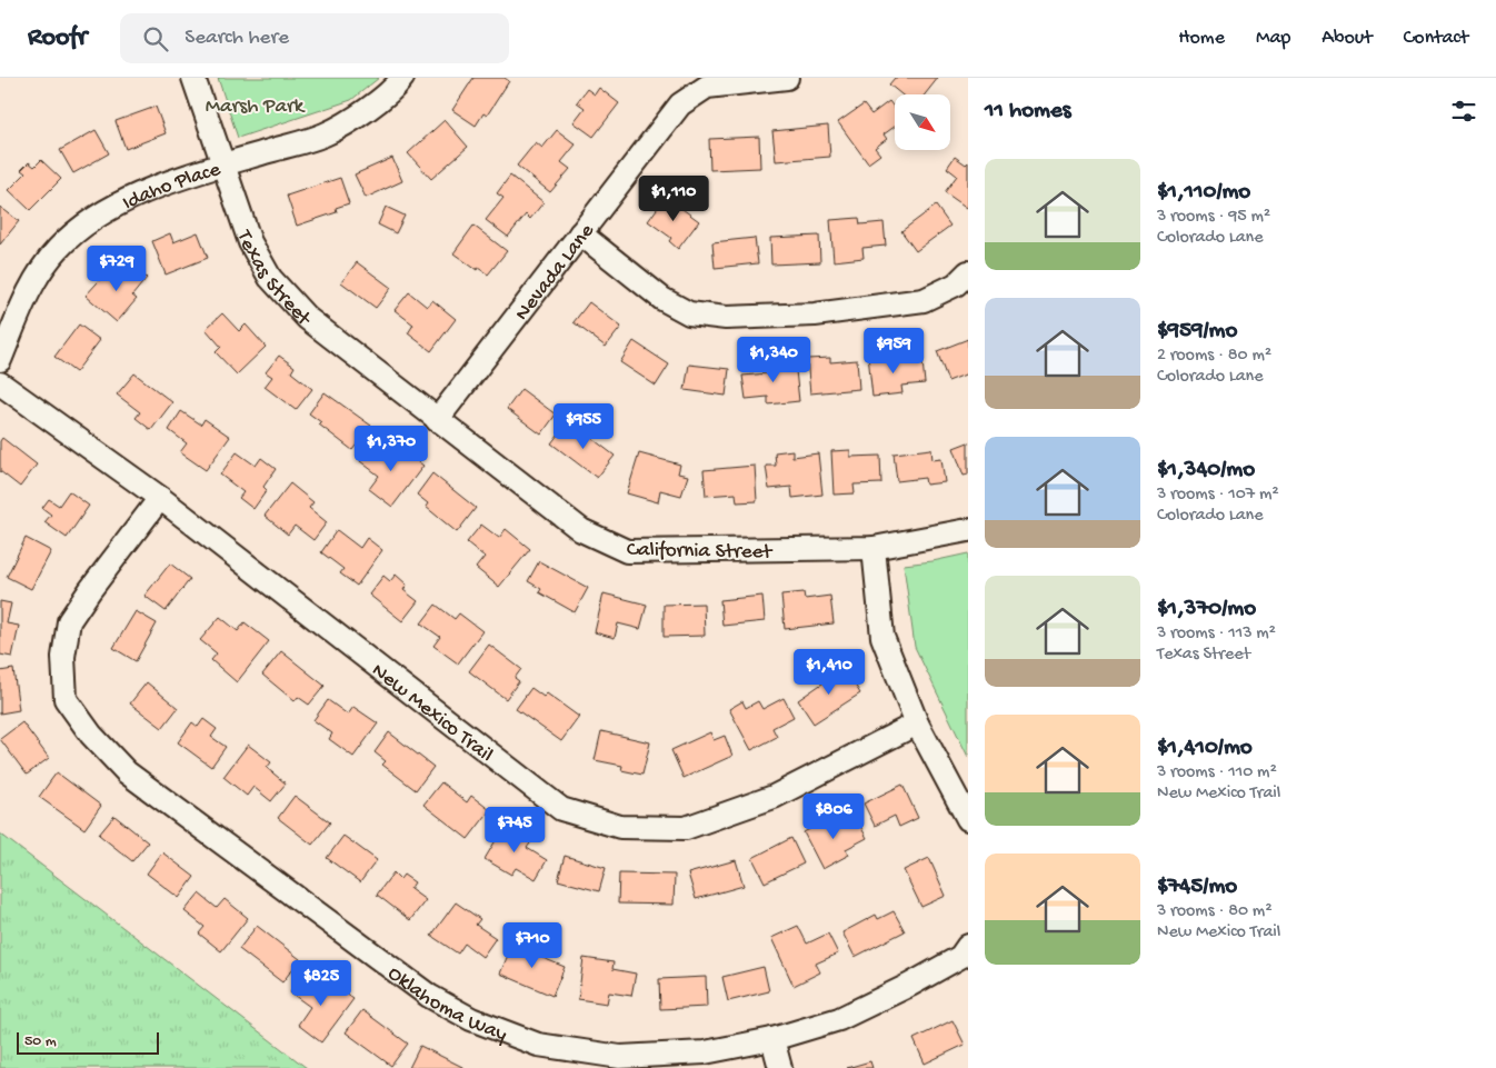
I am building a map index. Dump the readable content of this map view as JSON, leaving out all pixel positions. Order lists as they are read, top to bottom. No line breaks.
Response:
{"streets":{"street":["Idaho Place","Nevada Lane","Texas Street","California Street","New Mexico Trail","Oklahoma Way"]},"crossings":[["Idaho Place","Texas Street"],["Nevada Lane","Texas Street"],["Nevada Lane","California Street"],["Texas Street","California Street"],["New Mexico Trail","Oklahoma Way"]],"parks":["Marsh Park"],"scale_bar":"50 m","north":"bottom right","page":{"header":"Roofr","search":"Search here","nav":["Home","Map","About","Contact"],"heading":"11 homes","list":[{"name":"$1,110/mo","note":"3 rooms · 95 m² · Colorado Lane"},{"name":"$959/mo","note":"2 rooms · 80 m² · Colorado Lane"},{"name":"$1,340/mo","note":"3 rooms · 107 m² · Colorado Lane"},{"name":"$1,370/mo","note":"3 rooms · 113 m² · Texas Street"},{"name":"$1,410/mo","note":"3 rooms · 110 m² · New Mexico Trail"},{"name":"$745/mo","note":"3 rooms · 80 m² · New Mexico Trail"}],"price":["$1,110","$729","$959","$1,340","$955","$1,370","$1,410","$806","$745","$710","$825"],"scale":"50 m"}}
